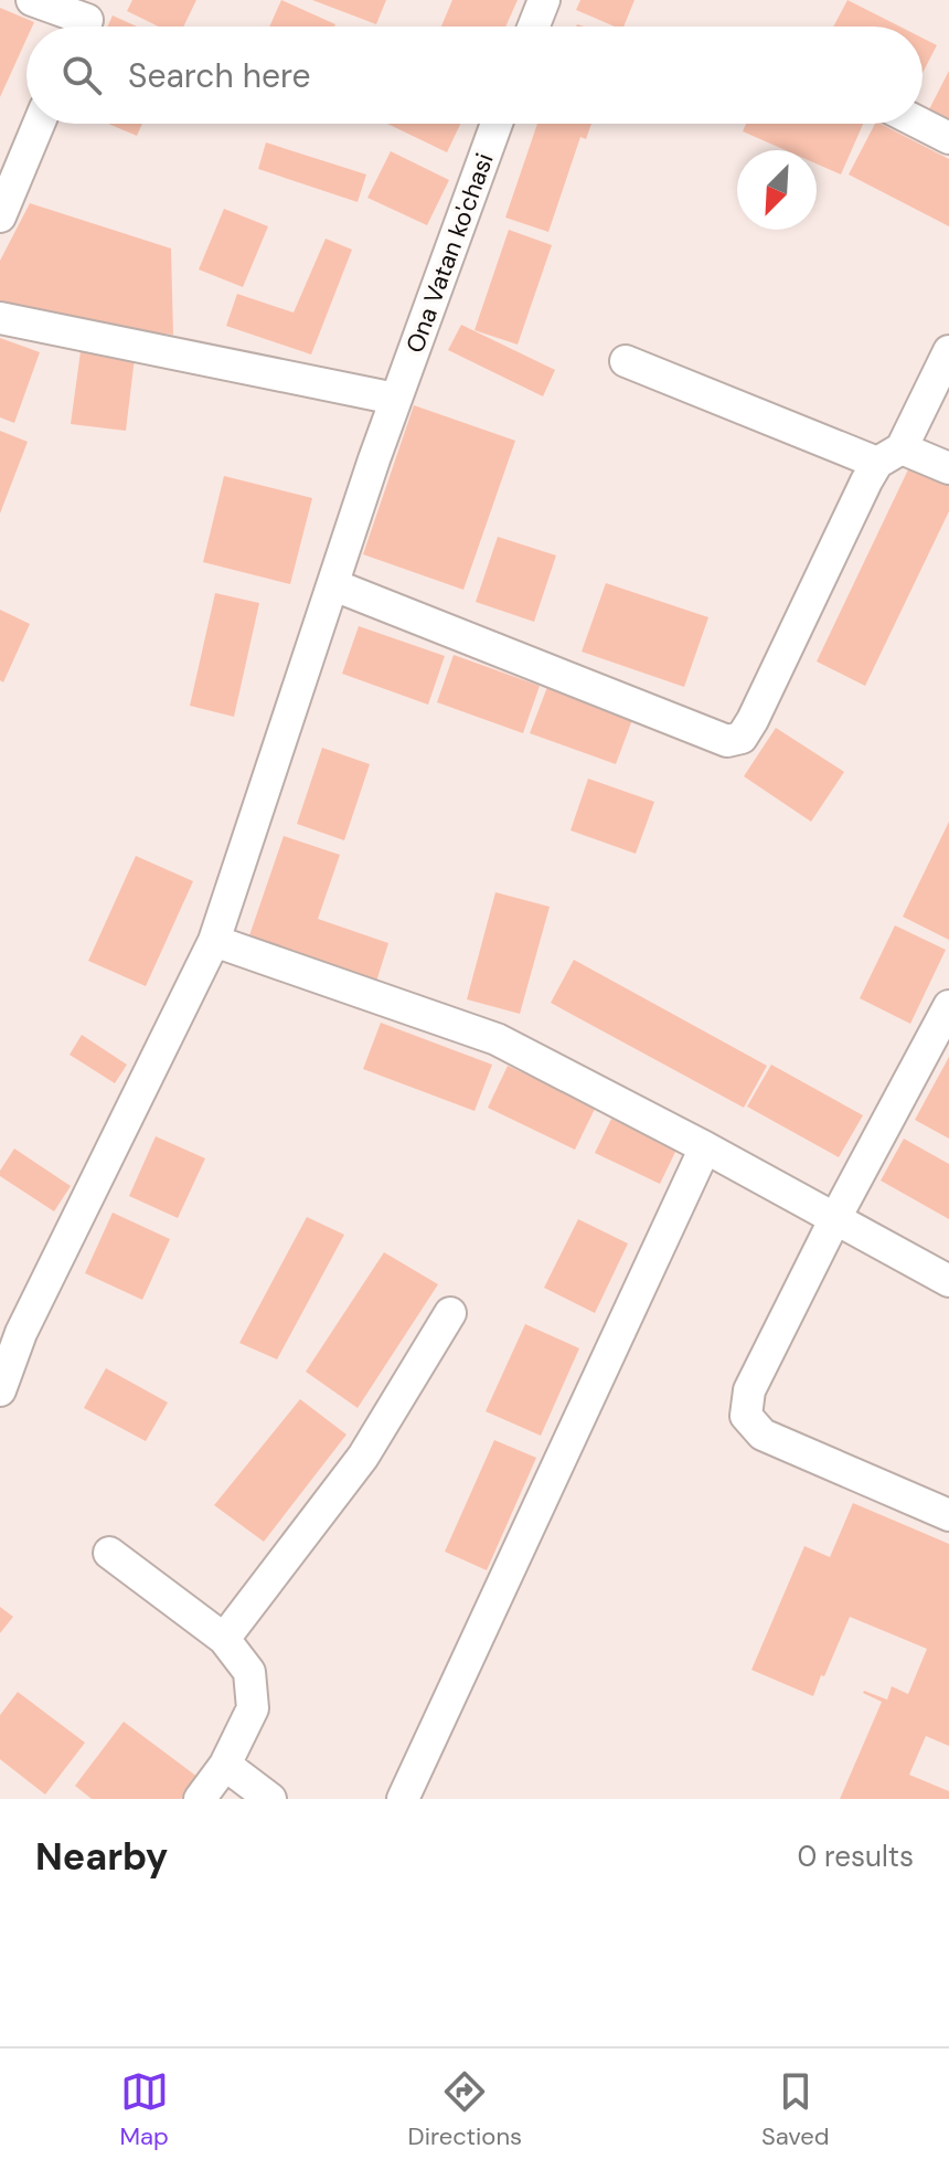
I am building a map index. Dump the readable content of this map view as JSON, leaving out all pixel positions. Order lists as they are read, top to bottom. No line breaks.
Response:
{"streets":{"street":["Ona Vatan ko'chasi"]},"north":"bottom left","page":{"search":"Search here","heading":["Nearby","0 results"],"nav":["Map","Directions","Saved"]}}
